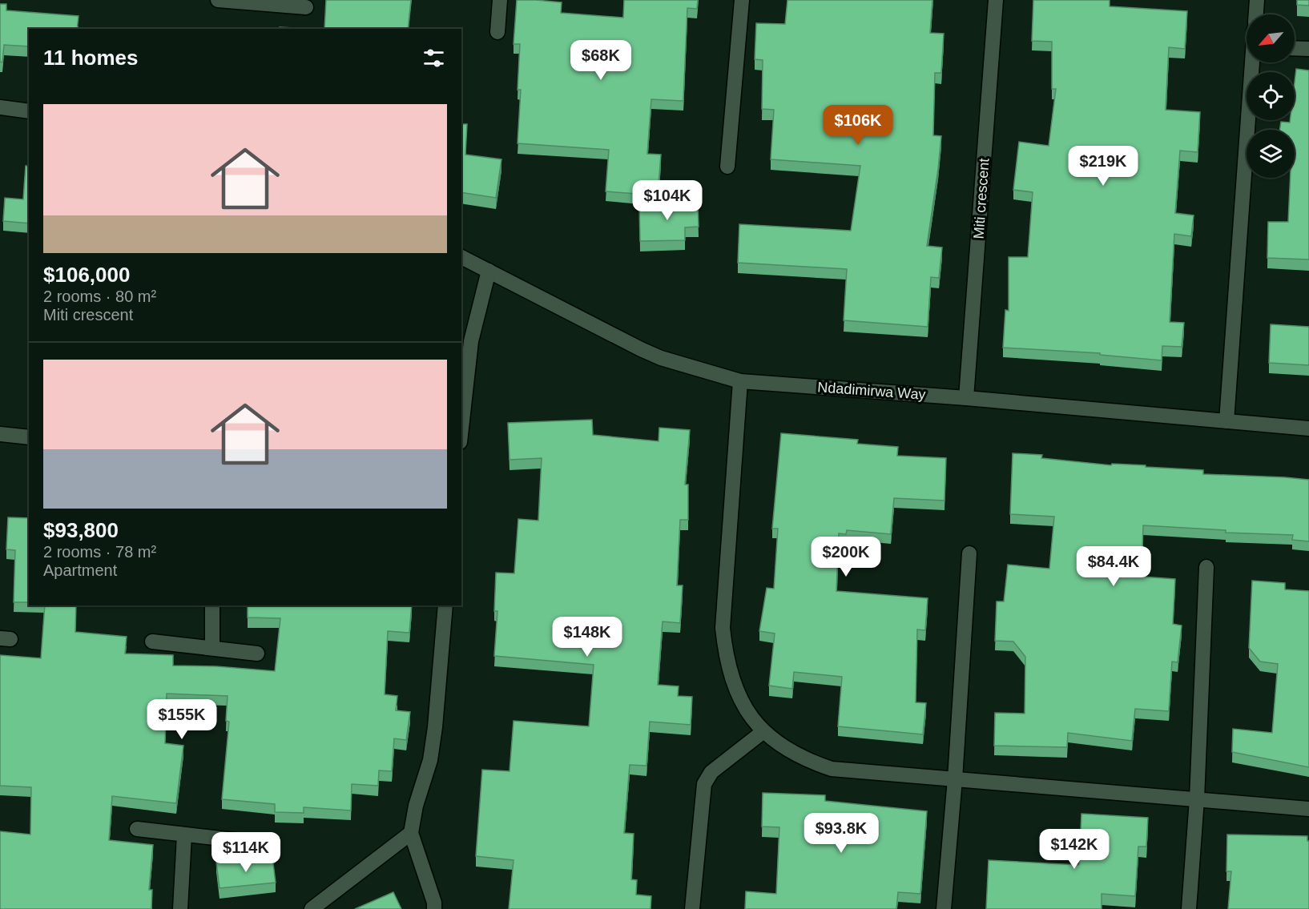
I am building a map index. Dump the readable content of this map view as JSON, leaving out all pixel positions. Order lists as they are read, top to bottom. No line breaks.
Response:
{"streets":{"street":["Miti crescent","Ndadimirwa Way"]},"crossings":[["Miti crescent","Ndadimirwa Way"]],"north":"bottom left","page":{"heading":"11 homes","price":["$68K","$106K","$219K","$104K","$200K","$84.4K","$148K","$155K","$93.8K","$142K","$114K"],"list":[{"name":"$106,000","note":"2 rooms · 80 m² · Miti crescent"},{"name":"$93,800","note":"2 rooms · 78 m² · Apartment"}]}}
